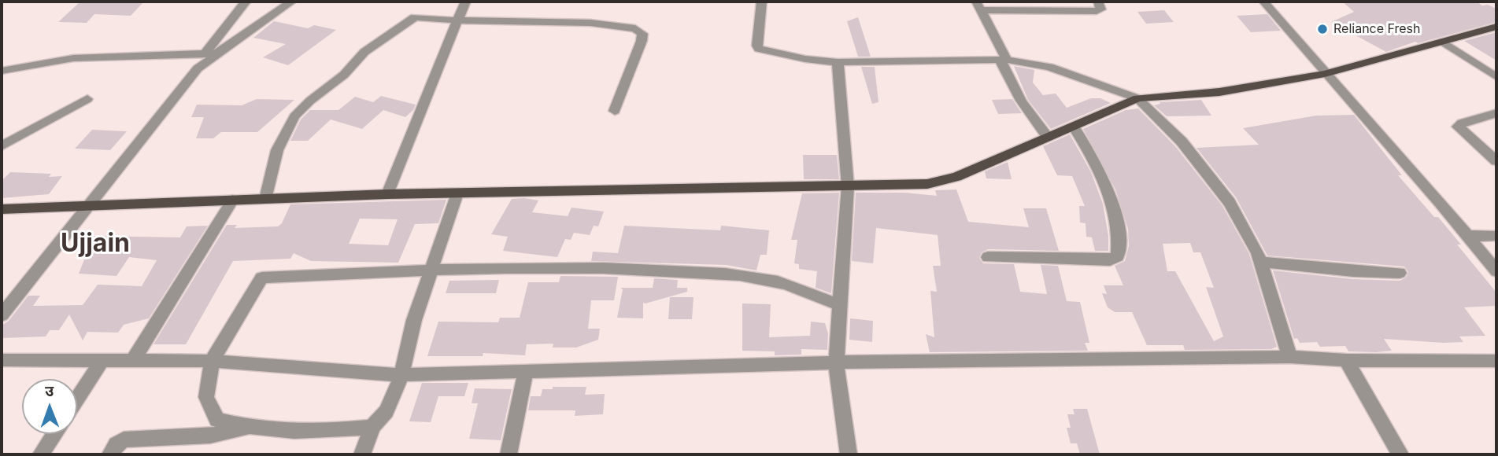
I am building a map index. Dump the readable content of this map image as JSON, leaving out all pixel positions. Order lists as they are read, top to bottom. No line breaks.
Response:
{"districts":["Ujjain"],"places":["Reliance Fresh"],"north":"top"}
